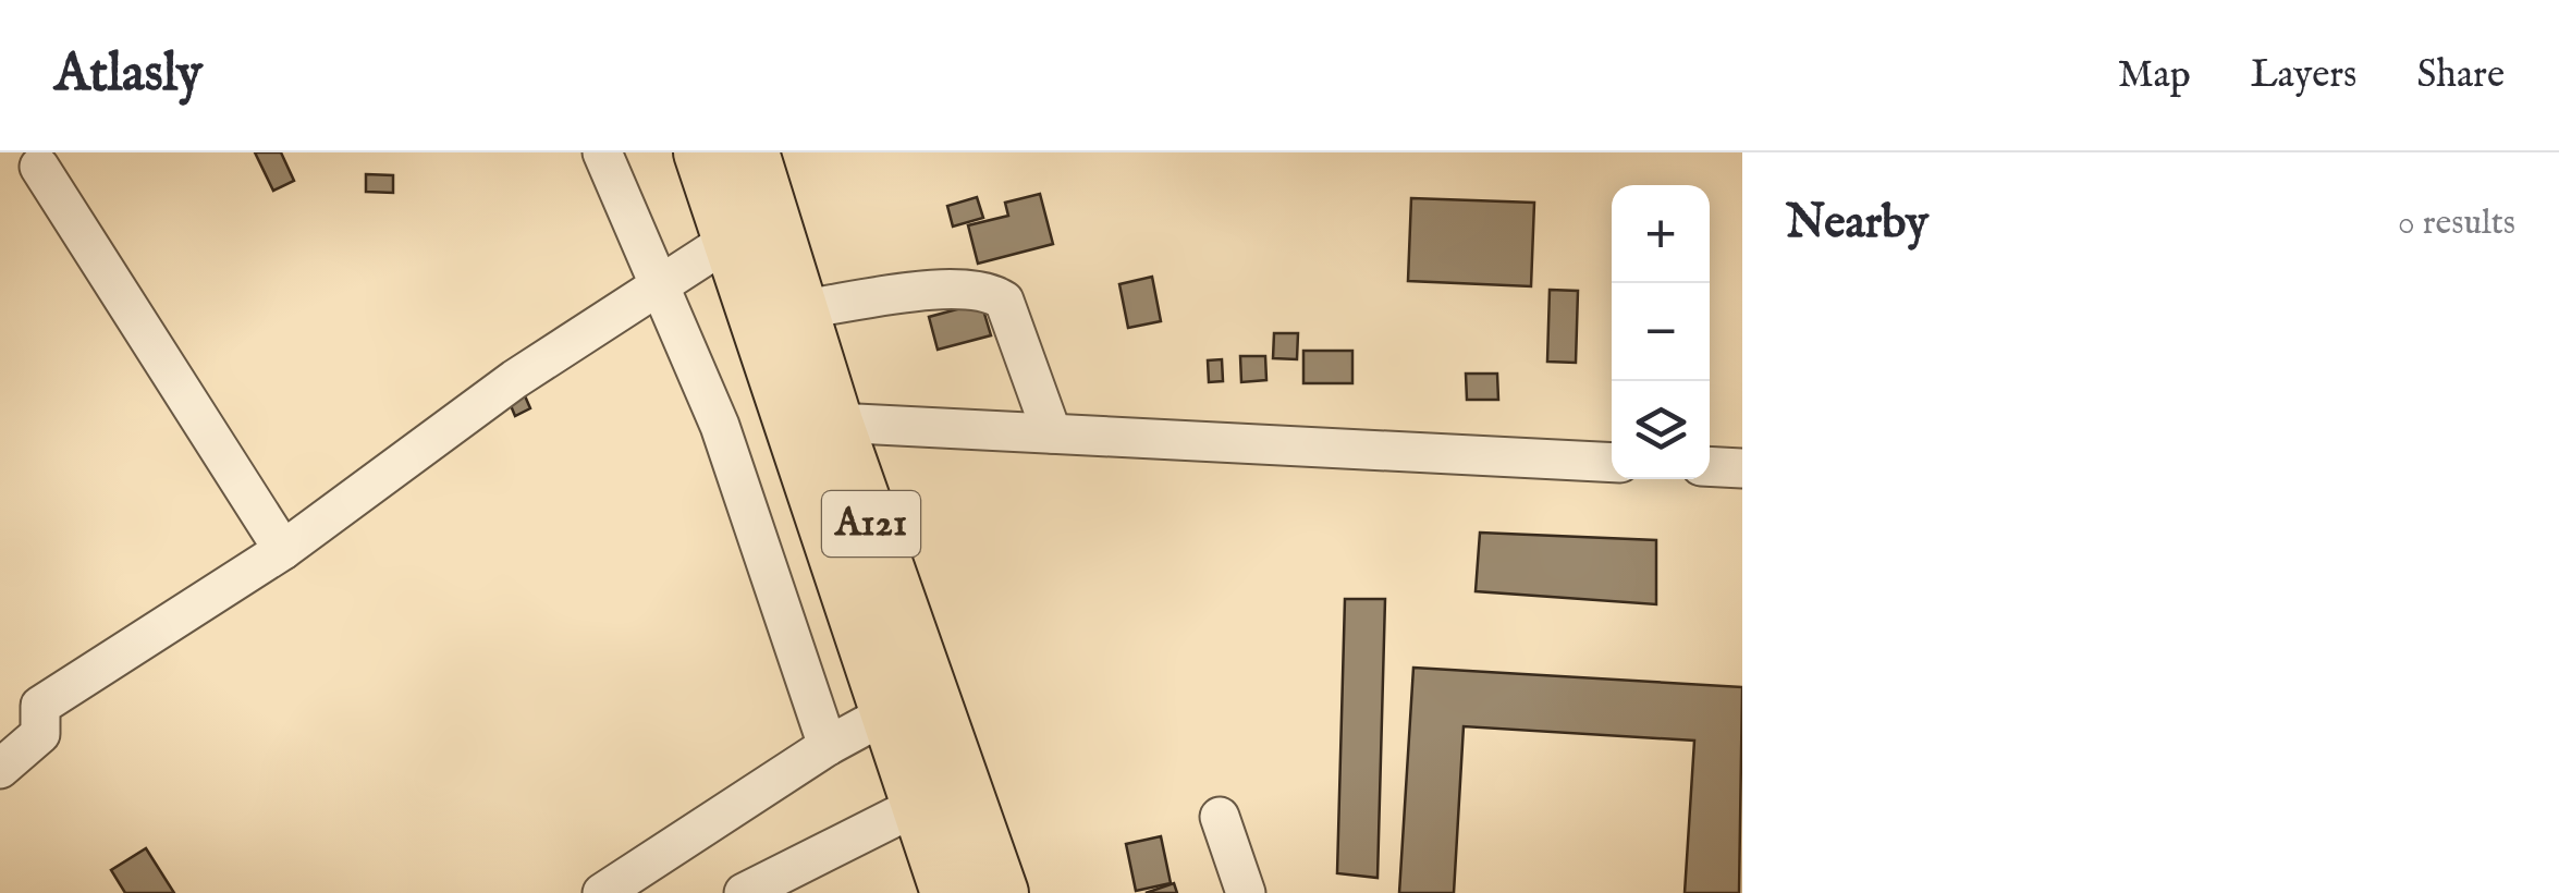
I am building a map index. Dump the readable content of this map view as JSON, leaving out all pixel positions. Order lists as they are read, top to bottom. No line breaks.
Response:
{"streets":{"highway":["A121"]},"page":{"header":"Atlasly","nav":["Map","Layers","Share"],"heading":["Nearby","0 results"],"map_buttons":["+","−"]}}
